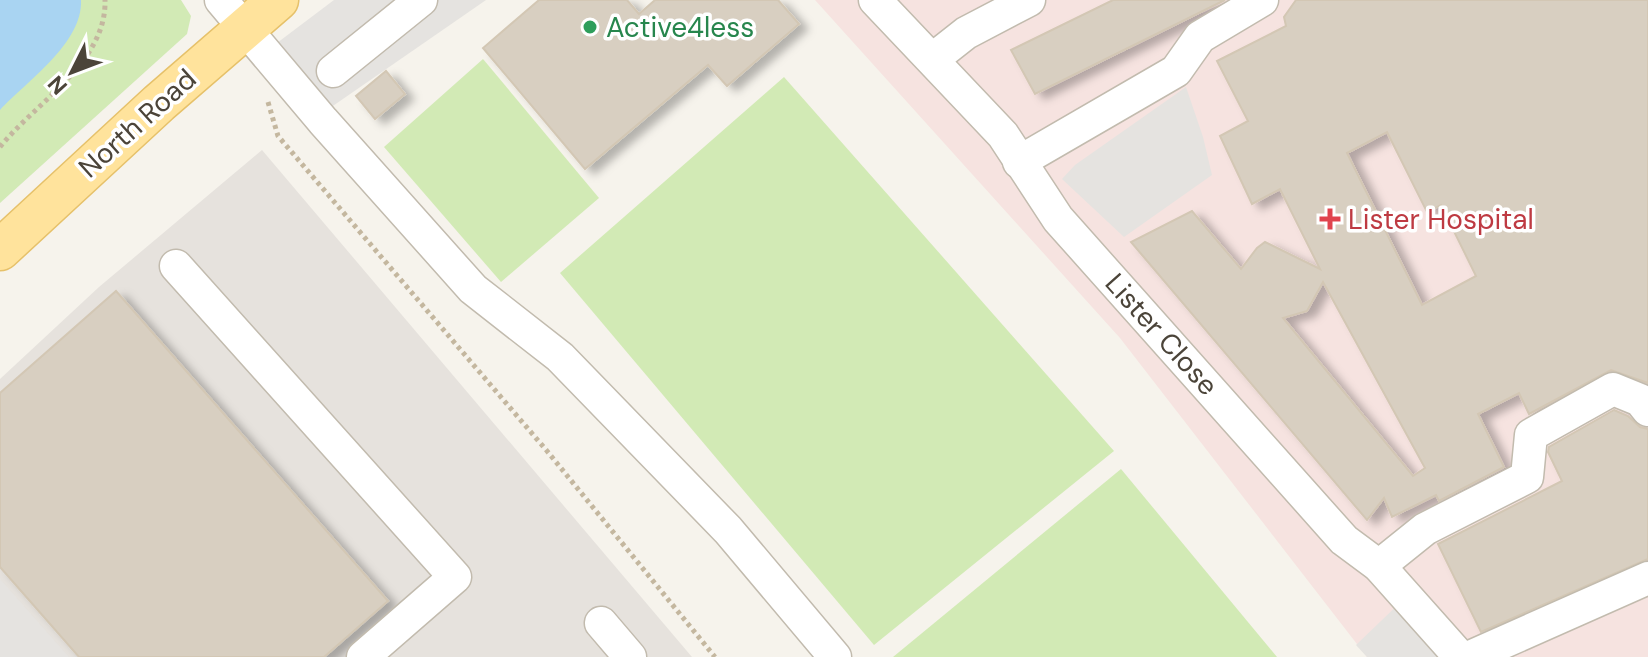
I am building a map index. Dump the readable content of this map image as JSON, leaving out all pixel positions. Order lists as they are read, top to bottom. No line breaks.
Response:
{"streets":{"main road":["North Road"],"lane":["Lister Close"]},"places":{"other":["Active4less"],"health":["Lister Hospital"]},"north":"bottom left"}
